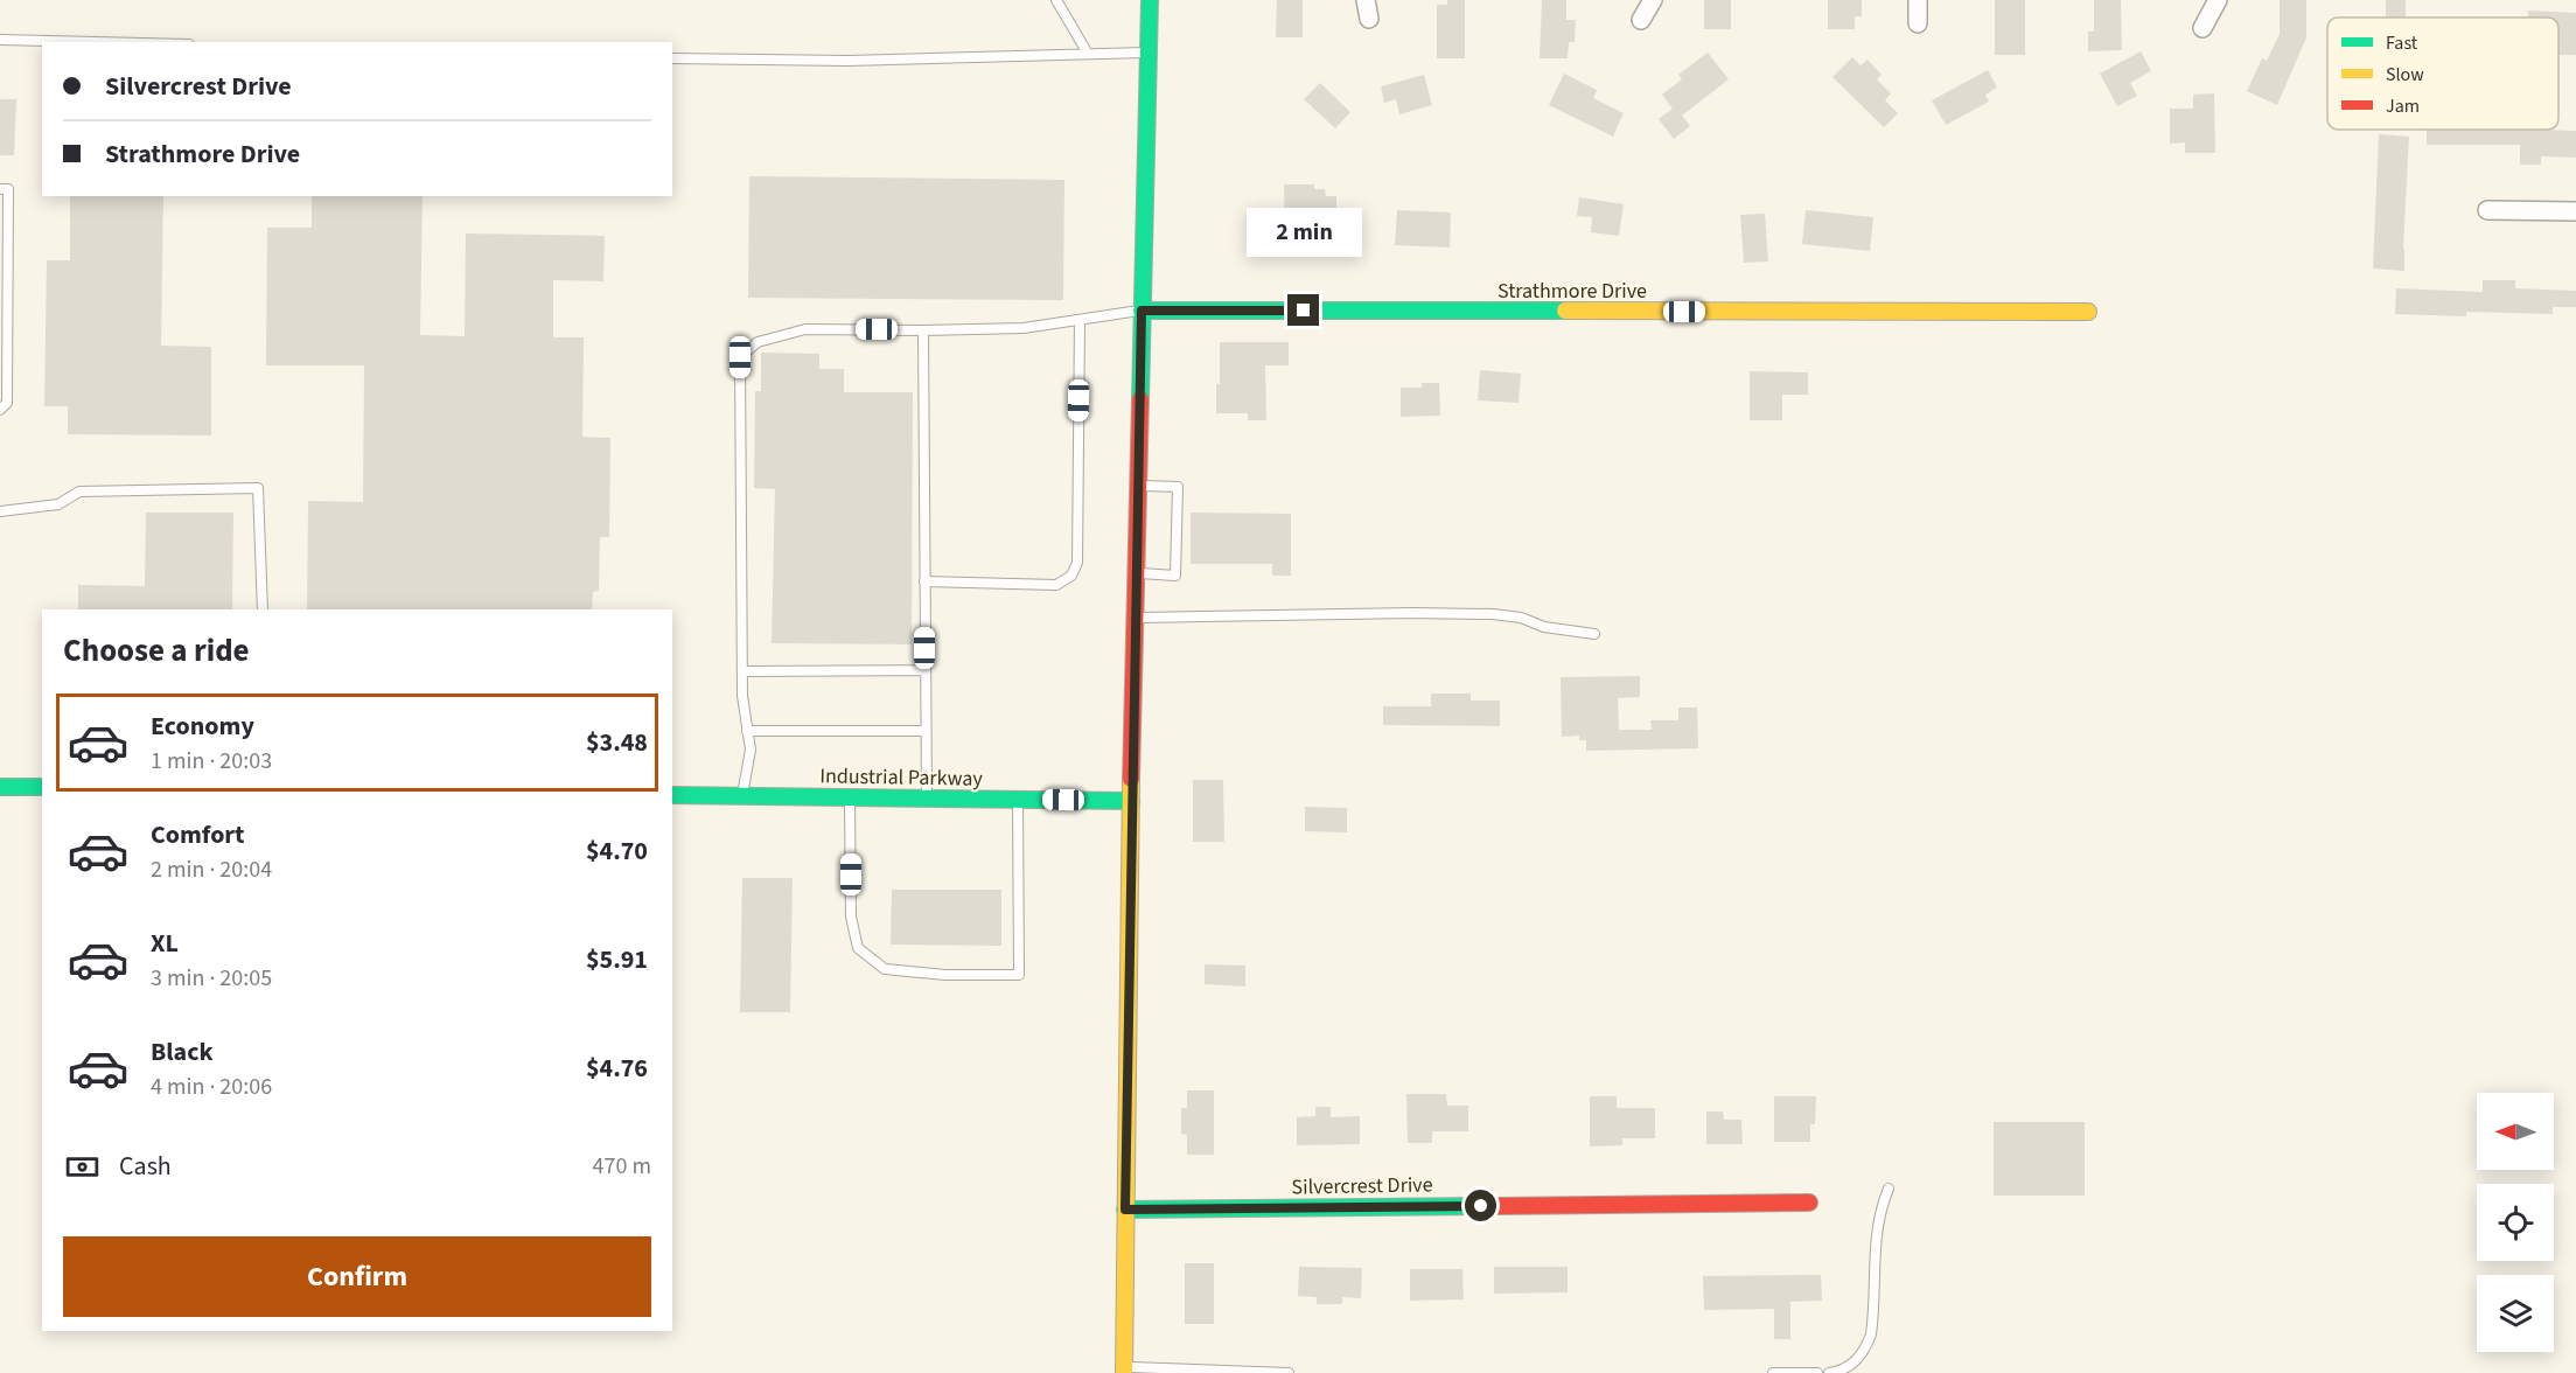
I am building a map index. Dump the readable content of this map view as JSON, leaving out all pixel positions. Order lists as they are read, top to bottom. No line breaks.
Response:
{"streets":{"street":["Strathmore Drive","Industrial Parkway","Silvercrest Drive"]},"legend":["Fast","Slow","Jam"],"north":"left","page":{"banner":["Silvercrest Drive","Strathmore Drive"],"bubble":"2 min","heading":"Choose a ride","list":[{"name":"Economy","note":"1 min · 20:03","value":"$3.48"},{"name":"Comfort","note":"2 min · 20:04","value":"$4.70"},{"name":"XL","note":"3 min · 20:05","value":"$5.91"},{"name":"Black","note":"4 min · 20:06","value":"$4.76"}],"pay":["Cash","470 m"],"buttons":"Confirm"}}
